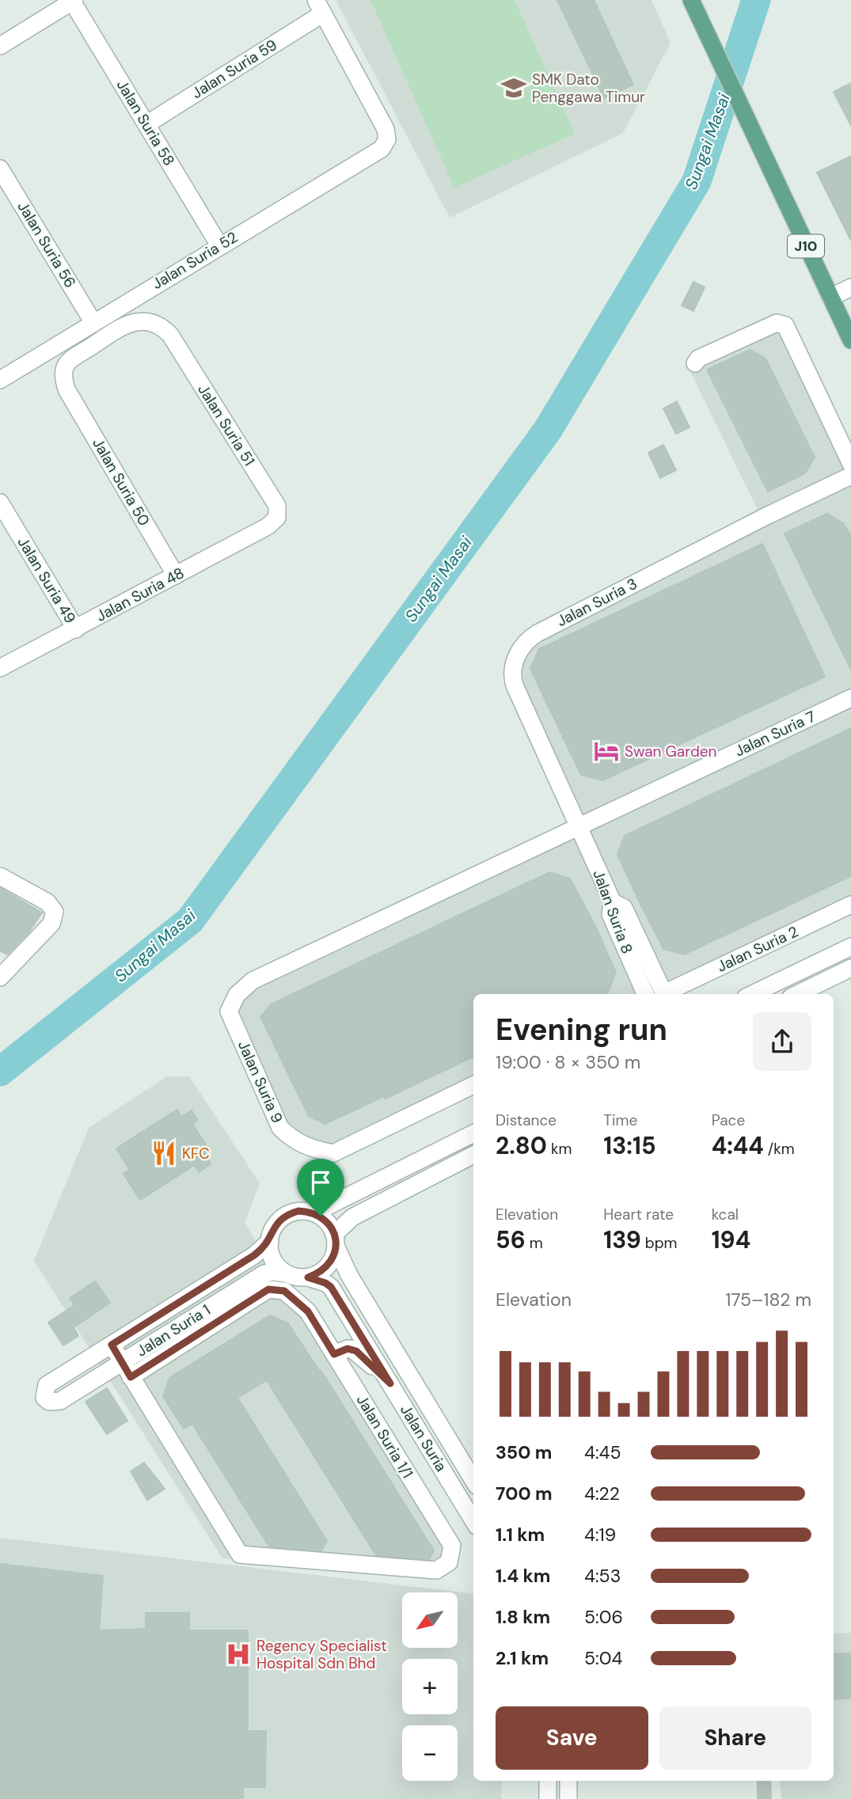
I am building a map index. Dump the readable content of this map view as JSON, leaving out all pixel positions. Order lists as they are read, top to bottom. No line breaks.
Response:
{"streets":{"main road":["J10"],"street":["Jalan Suria 59","Jalan Suria 58","Jalan Suria 56","Jalan Suria 52","Jalan Suria 51","Jalan Suria 50","Jalan Suria 49","Jalan Suria 48","Jalan Suria 3","Jalan Suria 7","Jalan Suria 8","Jalan Suria 2","Jalan Suria 9","Jalan Suria 1","Jalan Suria 1/1","Jalan Suria"]},"crossings":[["Jalan Suria 59","Jalan Suria 58"],["Jalan Suria 59","Jalan Suria 52"],["Jalan Suria 58","Jalan Suria 52"],["Jalan Suria 56","Jalan Suria 52"],["Jalan Suria 51","Jalan Suria 50"],["Jalan Suria 51","Jalan Suria 48"],["Jalan Suria 50","Jalan Suria 48"],["Jalan Suria 49","Jalan Suria 48"],["Jalan Suria 3","Jalan Suria 7"],["Jalan Suria 3","Jalan Suria 8"],["Jalan Suria 7","Jalan Suria 8"],["Jalan Suria 7","Jalan Suria 9"],["Jalan Suria 1","Jalan Suria 1/1"],["Jalan Suria 1","Jalan Suria"]],"water":["Sungai Masai"],"places":{"school or university":["SMK Dato Penggawa Timur"],"hotel":["Swan Garden"],"restaurant":["KFC"],"hospital":["Regency Specialist Hospital Sdn Bhd"]},"north":"bottom left","page":{"heading":["Evening run","19:00 · 8 × 350 m"],"stats":[["Distance","2.80 km"],["Time","13:15"],["Pace","4:44 /km"],["Elevation","56 m"],["Heart rate","139 bpm"],["kcal","194"]],"chart":["Elevation","175–182 m"],"list":[{"name":"350 m","note":"4:45"},{"name":"700 m","note":"4:22"},{"name":"1.1 km","note":"4:19"},{"name":"1.4 km","note":"4:53"},{"name":"1.8 km","note":"5:06"},{"name":"2.1 km","note":"5:04"}],"map_buttons":["+","−"],"buttons":["Save","Share"]}}
